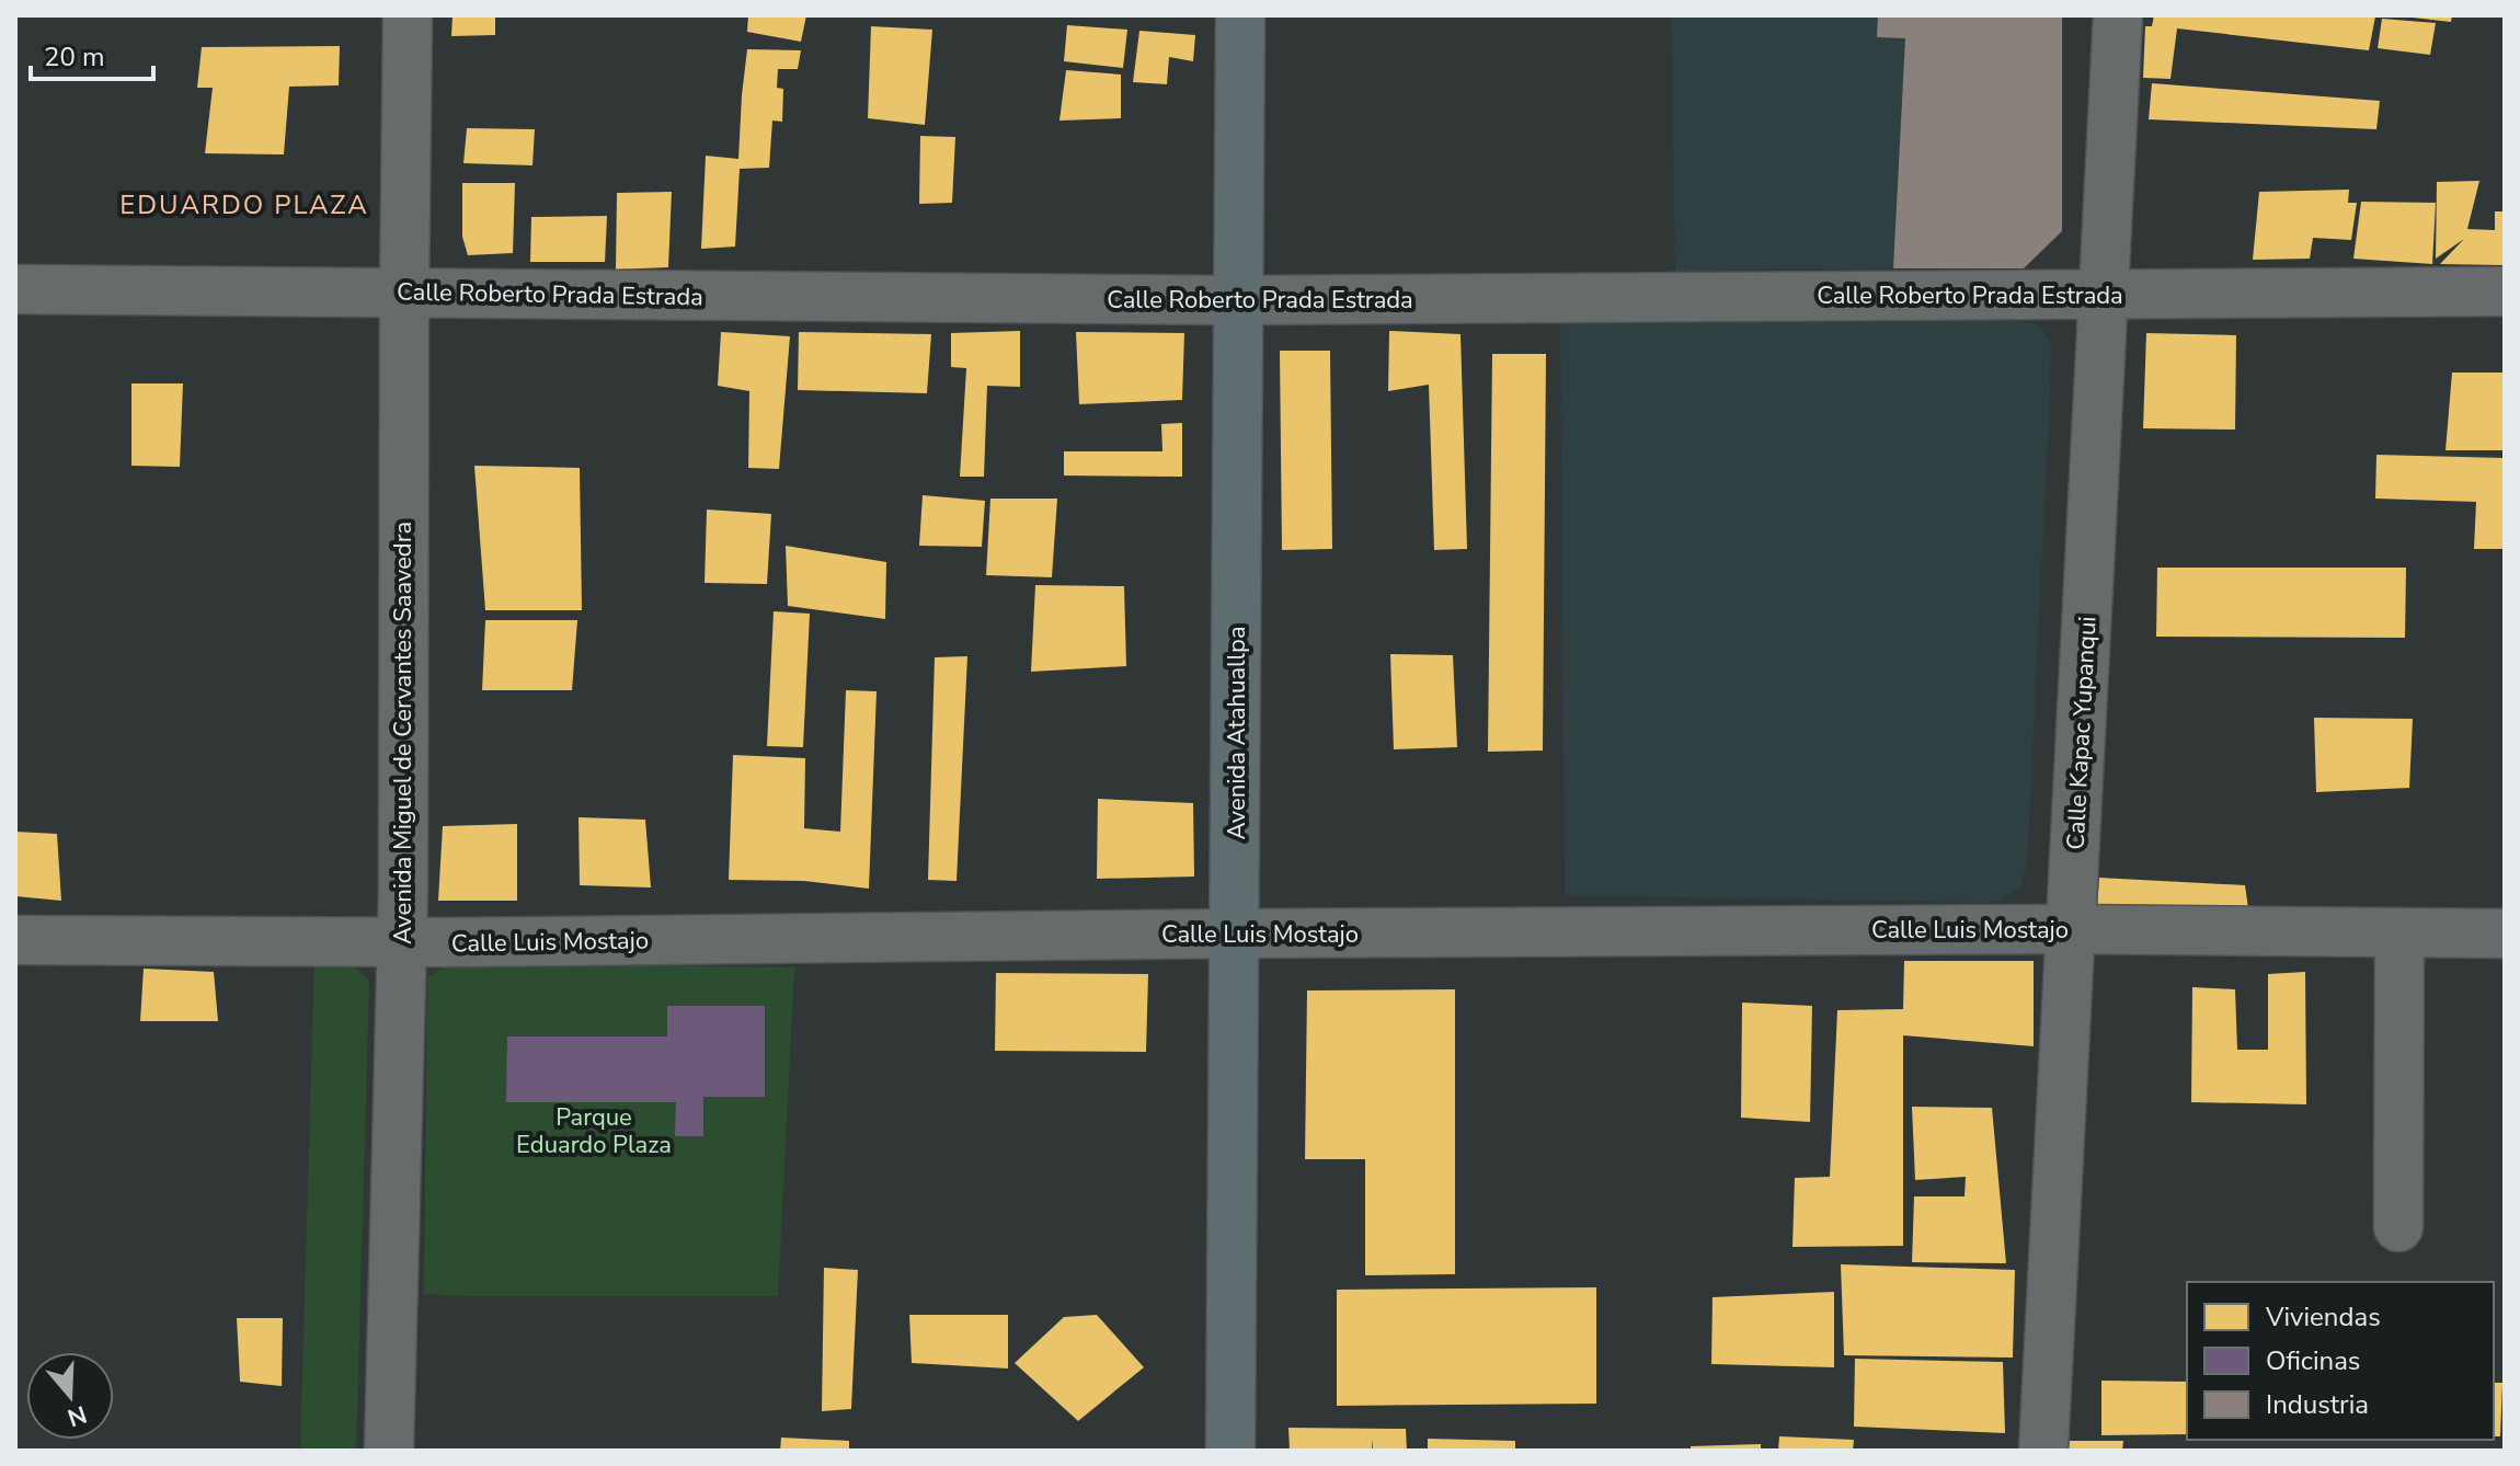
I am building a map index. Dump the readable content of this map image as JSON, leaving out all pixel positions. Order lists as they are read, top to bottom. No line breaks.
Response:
{"streets":{"main road":["Avenida Atahuallpa"],"street":["Calle Roberto Prada Estrada","Avenida Miguel de Cervantes Saavedra","Calle Kapac Yupanqui","Calle Luis Mostajo"]},"crossings":[["Calle Roberto Prada Estrada","Avenida Miguel de Cervantes Saavedra"],["Calle Roberto Prada Estrada","Avenida Atahuallpa"],["Calle Roberto Prada Estrada","Calle Kapac Yupanqui"],["Avenida Miguel de Cervantes Saavedra","Calle Luis Mostajo"],["Avenida Atahuallpa","Calle Luis Mostajo"],["Calle Kapac Yupanqui","Calle Luis Mostajo"]],"districts":["EDUARDO PLAZA"],"parks":["Parque Eduardo Plaza"],"legend":["Viviendas","Oficinas","Industria"],"scale_bar":"20 m","north":"bottom"}
